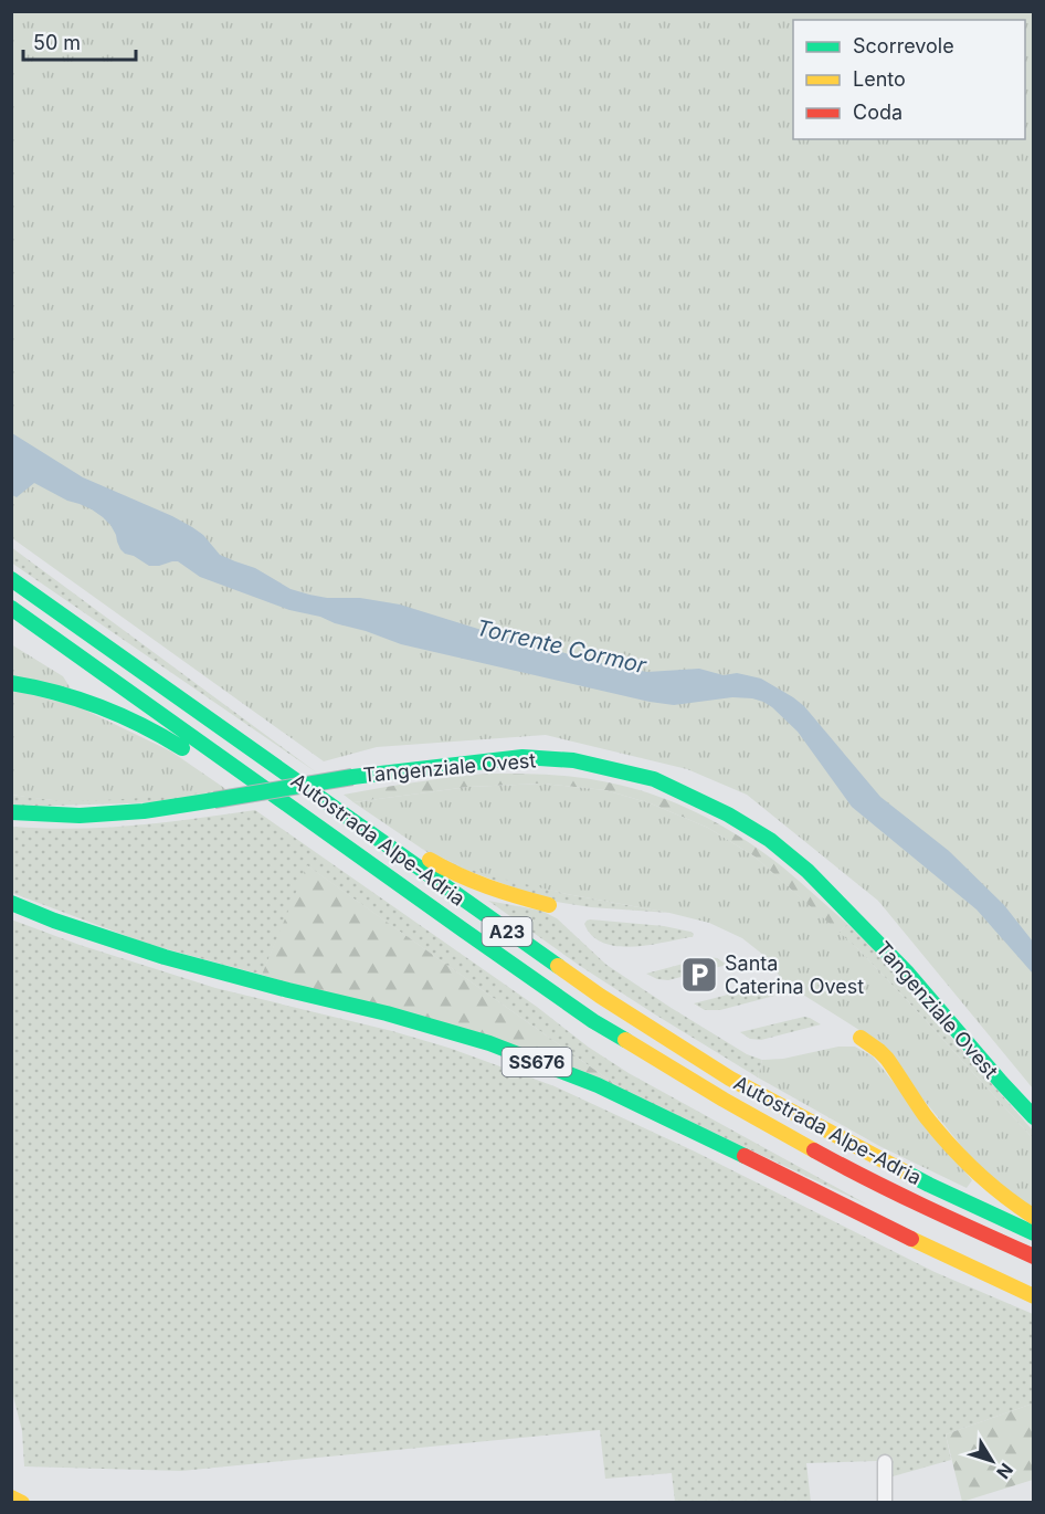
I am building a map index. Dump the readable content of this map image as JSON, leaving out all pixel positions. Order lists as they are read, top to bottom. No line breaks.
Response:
{"streets":{"main road":["Tangenziale Ovest","Autostrada Alpe-Adria","A23","SS676"]},"water":["Torrente Cormor"],"places":{"parking":["Santa Caterina Ovest"]},"legend":["Scorrevole","Lento","Coda"],"scale_bar":"50 m","north":"bottom right"}
